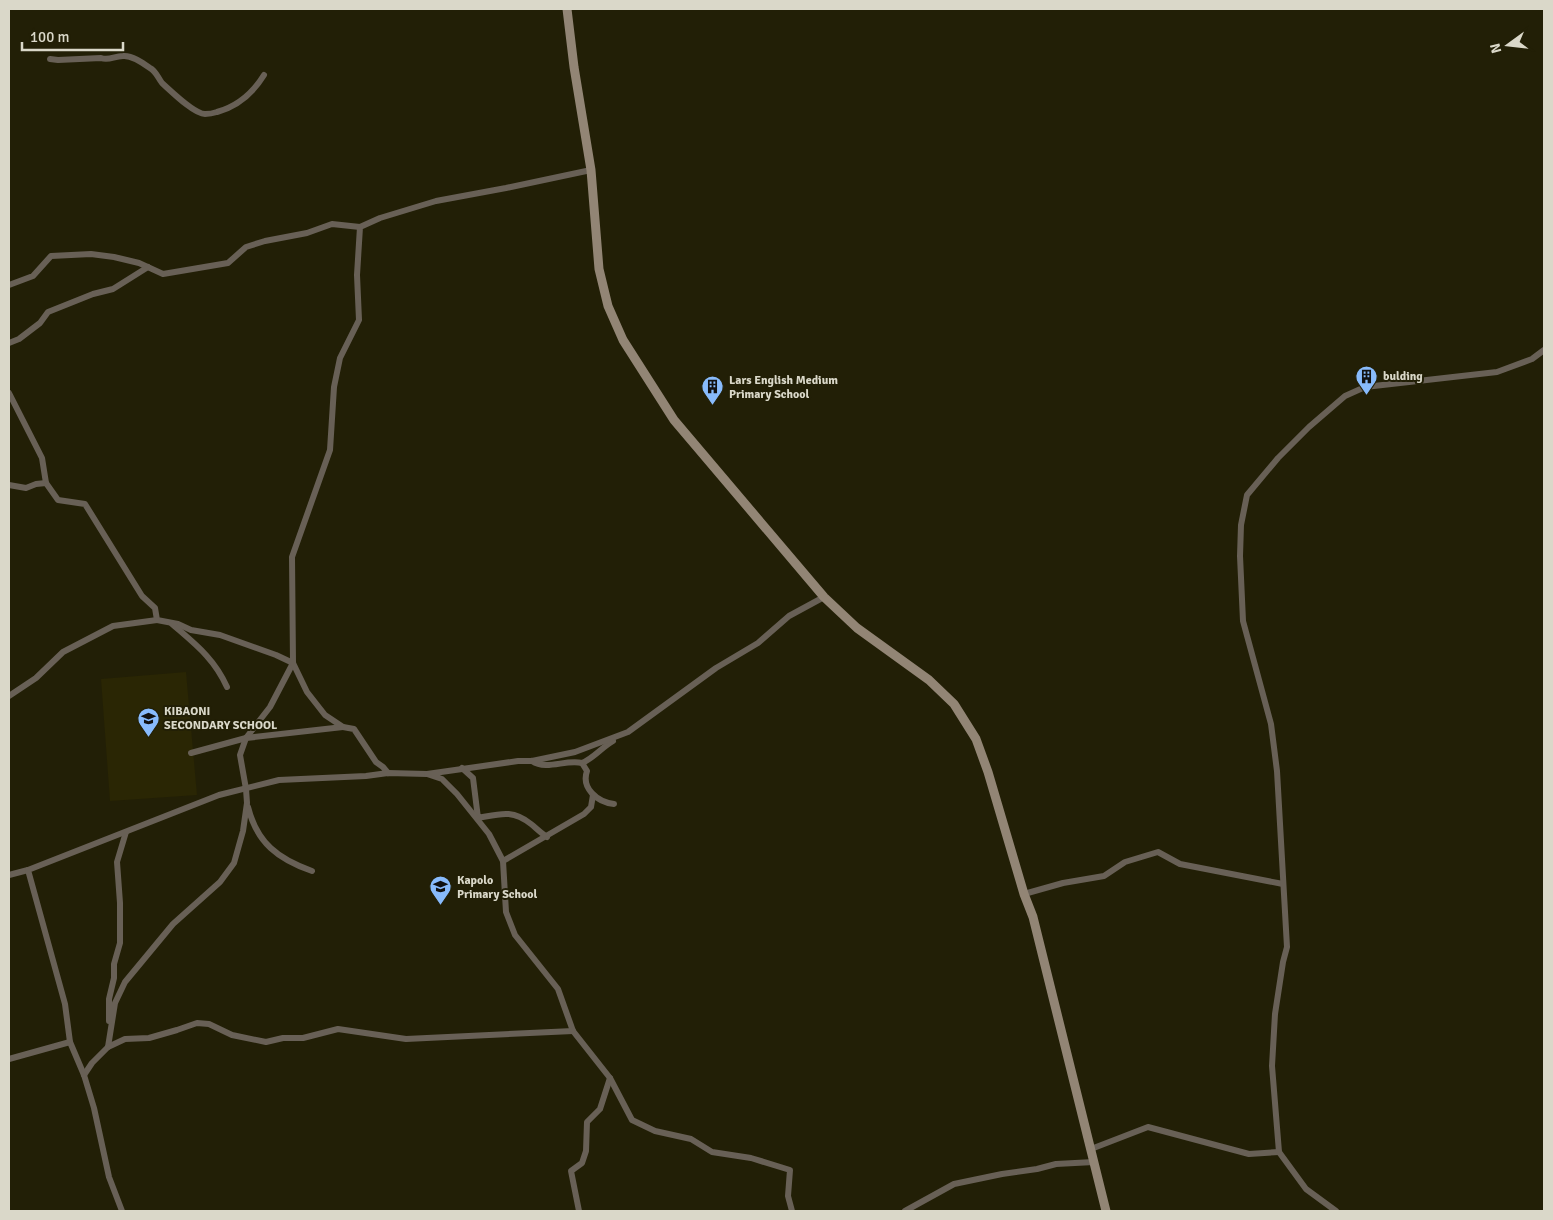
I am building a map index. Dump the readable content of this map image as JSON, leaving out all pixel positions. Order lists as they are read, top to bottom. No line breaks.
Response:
{"places":{"building":["bulding","Lars English Medium Primary School"],"school or university":["KIBAONI SECONDARY SCHOOL","Kapolo Primary School"]},"scale_bar":"100 m","north":"left"}
